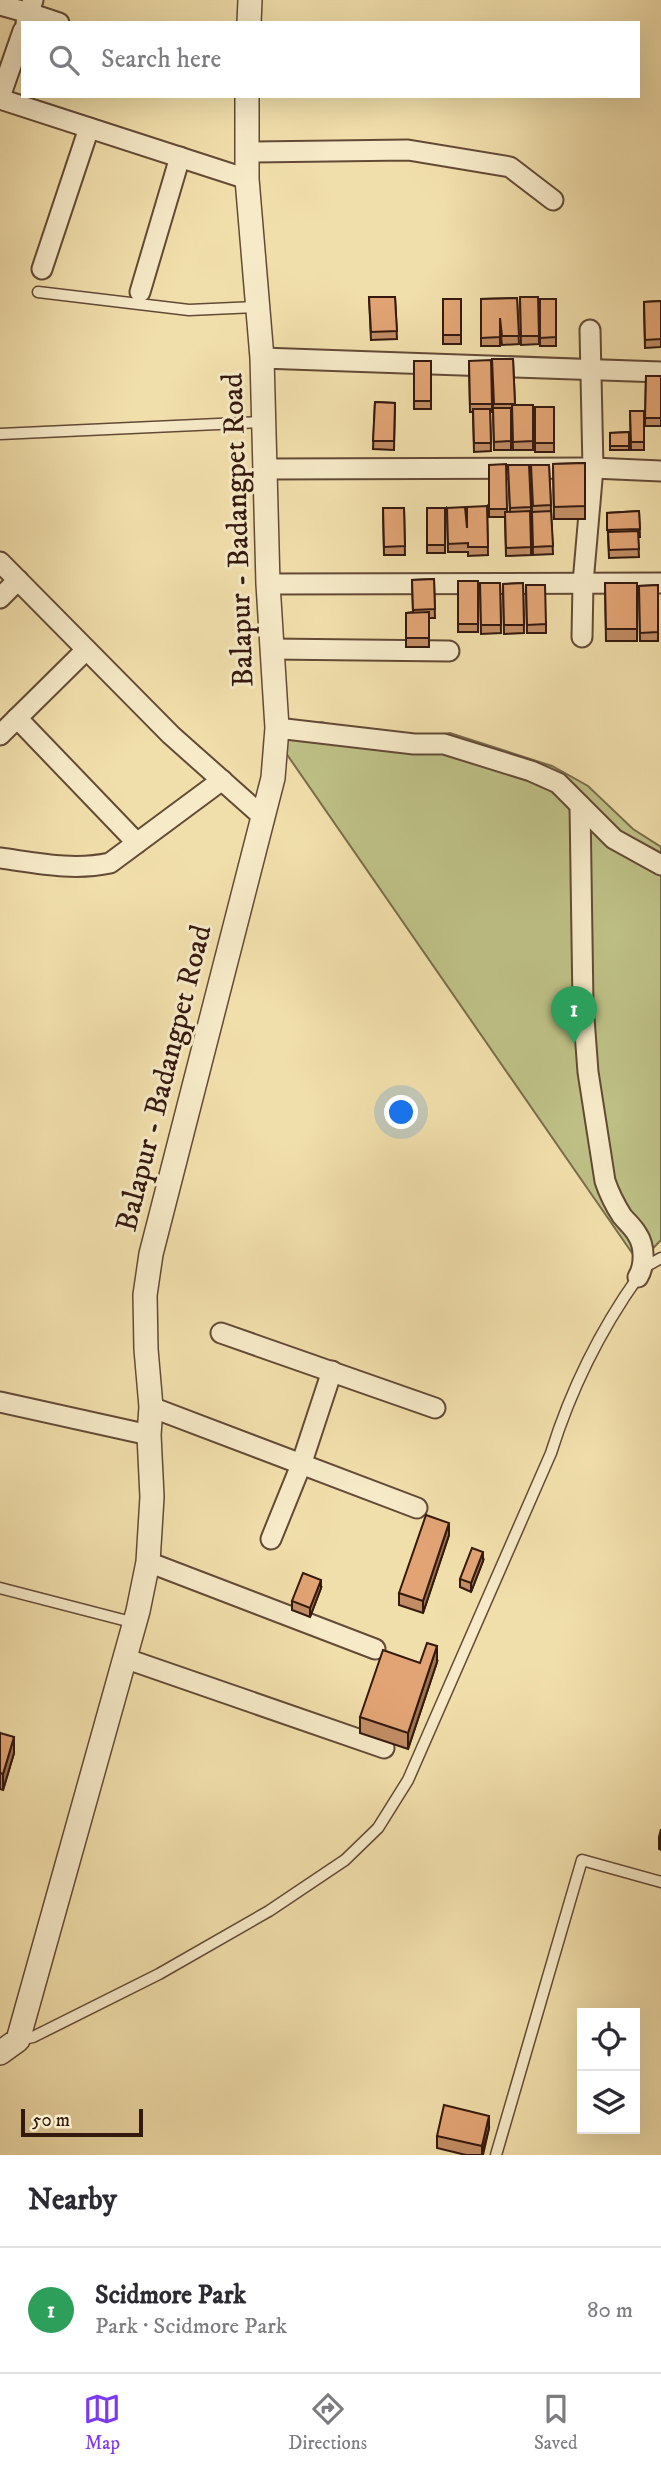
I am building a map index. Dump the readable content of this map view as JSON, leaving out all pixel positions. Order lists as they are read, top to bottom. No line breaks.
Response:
{"streets":{"street":["Balapur - Badangpet Road"]},"scale_bar":"50 m","page":{"search":"Search here","pins":"1","scale":"50 m","heading":"Nearby","list":[{"mark":"1","name":"Scidmore Park","note":"Park · Scidmore Park","value":"80 m"}],"nav":["Map","Directions","Saved"]}}
